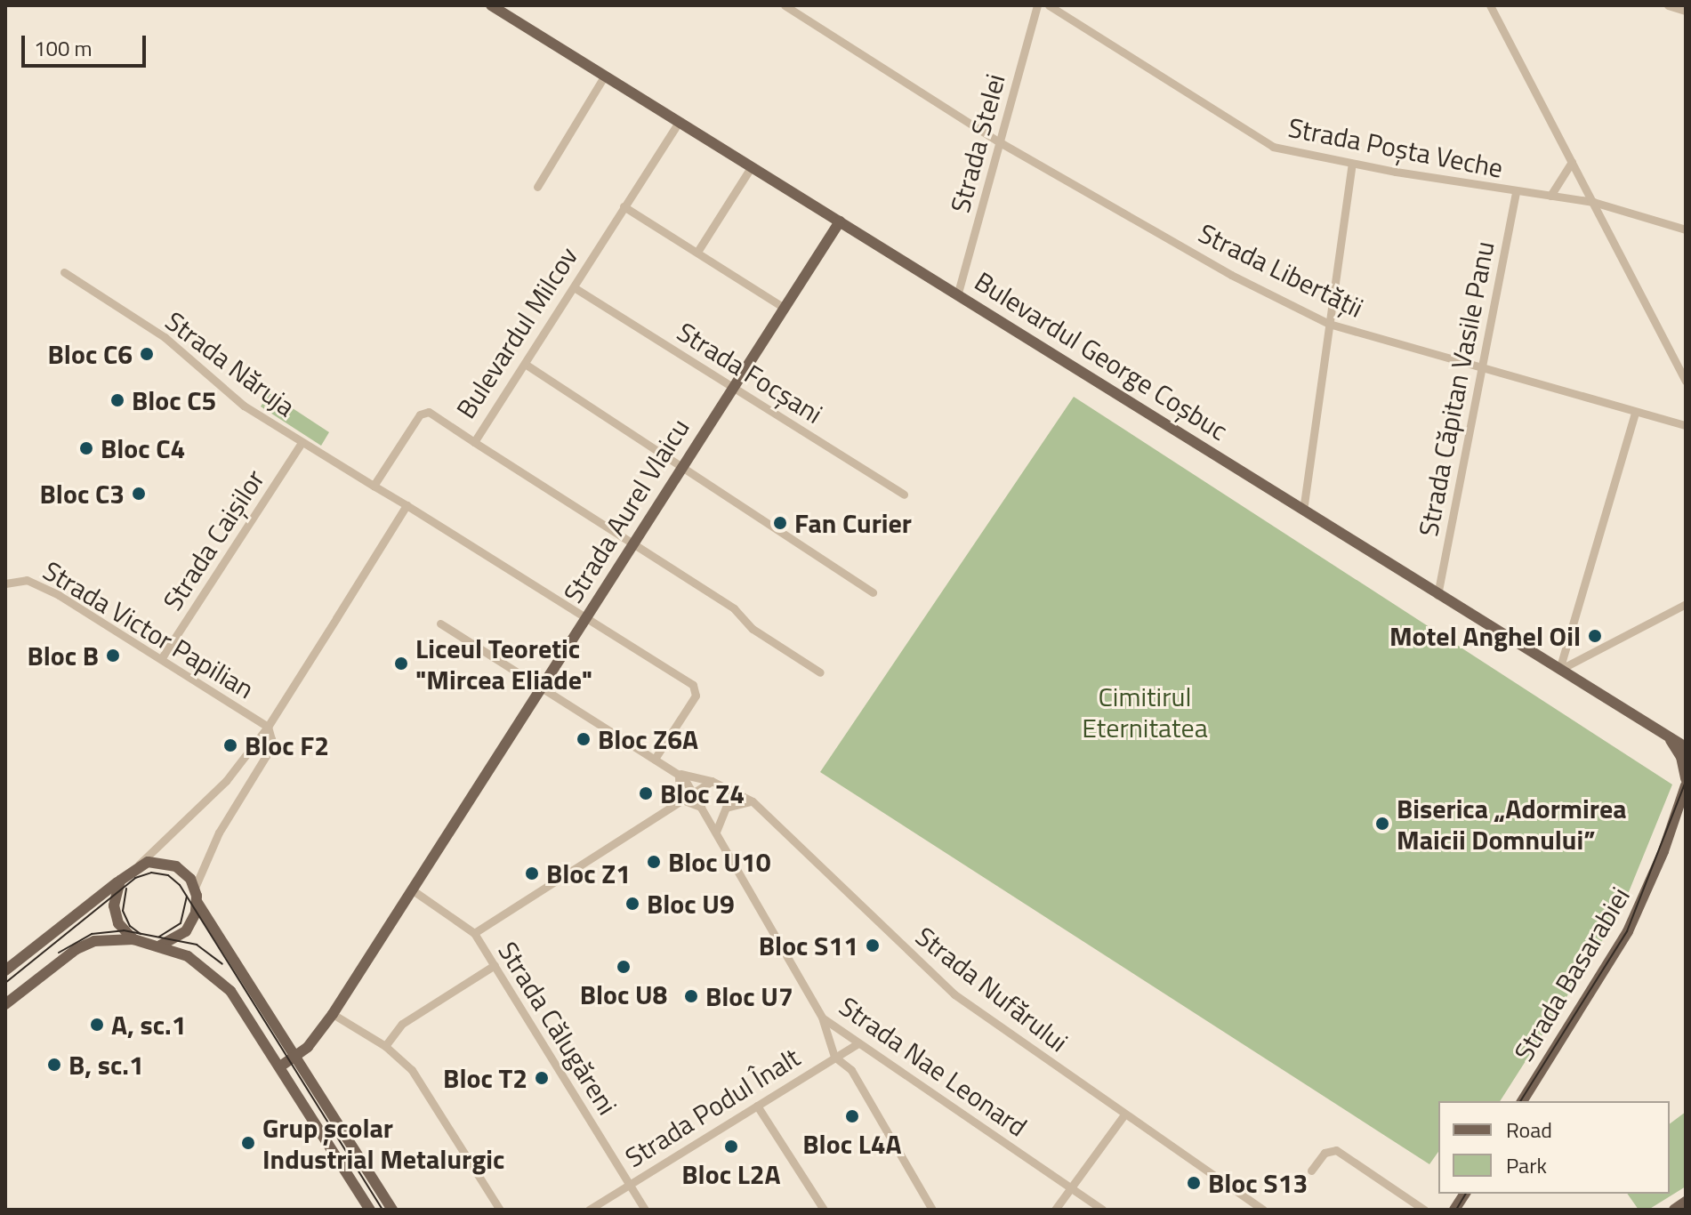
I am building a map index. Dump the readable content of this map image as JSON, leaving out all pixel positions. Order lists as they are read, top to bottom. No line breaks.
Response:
{"streets":{"main road":["Bulevardul George Coșbuc","Strada Aurel Vlaicu","Strada Basarabiei"],"street":["Strada Stelei","Strada Poșta Veche","Strada Libertății","Bulevardul Milcov","Strada Năruja","Strada Focșani","Strada Căpitan Vasile Panu","Strada Caișilor","Strada Victor Papilian","Strada Nufărului","Strada Călugăreni","Strada Nae Leonard","Strada Podul Înalt"]},"crossings":[["Strada Stelei","Strada Libertății"],["Strada Stelei","Bulevardul George Coșbuc"],["Strada Poșta Veche","Strada Căpitan Vasile Panu"],["Strada Libertății","Strada Căpitan Vasile Panu"],["Bulevardul Milcov","Bulevardul George Coșbuc"],["Bulevardul Milcov","Strada Năruja"],["Bulevardul Milcov","Strada Focșani"],["Bulevardul George Coșbuc","Strada Căpitan Vasile Panu"],["Bulevardul George Coșbuc","Strada Aurel Vlaicu"],["Strada Năruja","Strada Caișilor"],["Strada Focșani","Strada Aurel Vlaicu"],["Strada Aurel Vlaicu","Strada Călugăreni"],["Strada Aurel Vlaicu","Strada Nae Leonard"],["Strada Caișilor","Strada Victor Papilian"],["Strada Nufărului","Strada Nae Leonard"],["Strada Călugăreni","Strada Podul Înalt"],["Strada Nae Leonard","Strada Podul Înalt"]],"parks":["Cimitirul Eternitatea"],"places":["Bloc C6","Bloc C5","Bloc C4","Bloc C3","Fan Curier","Motel Anghel Oil","Bloc B","Liceul Teoretic \"Mircea Eliade\"","Bloc Z6A","Bloc F2","Bloc Z4","Biserica „Adormirea Maicii Domnului”","Bloc U10","Bloc Z1","Bloc U9","Bloc S11","Bloc U8","Bloc U7","A, sc.1","B, sc.1","Bloc T2","Bloc L4A","Grup școlar Industrial Metalurgic","Bloc L2A","Bloc S13"],"legend":["Road","Park"],"scale_bar":"100 m"}
